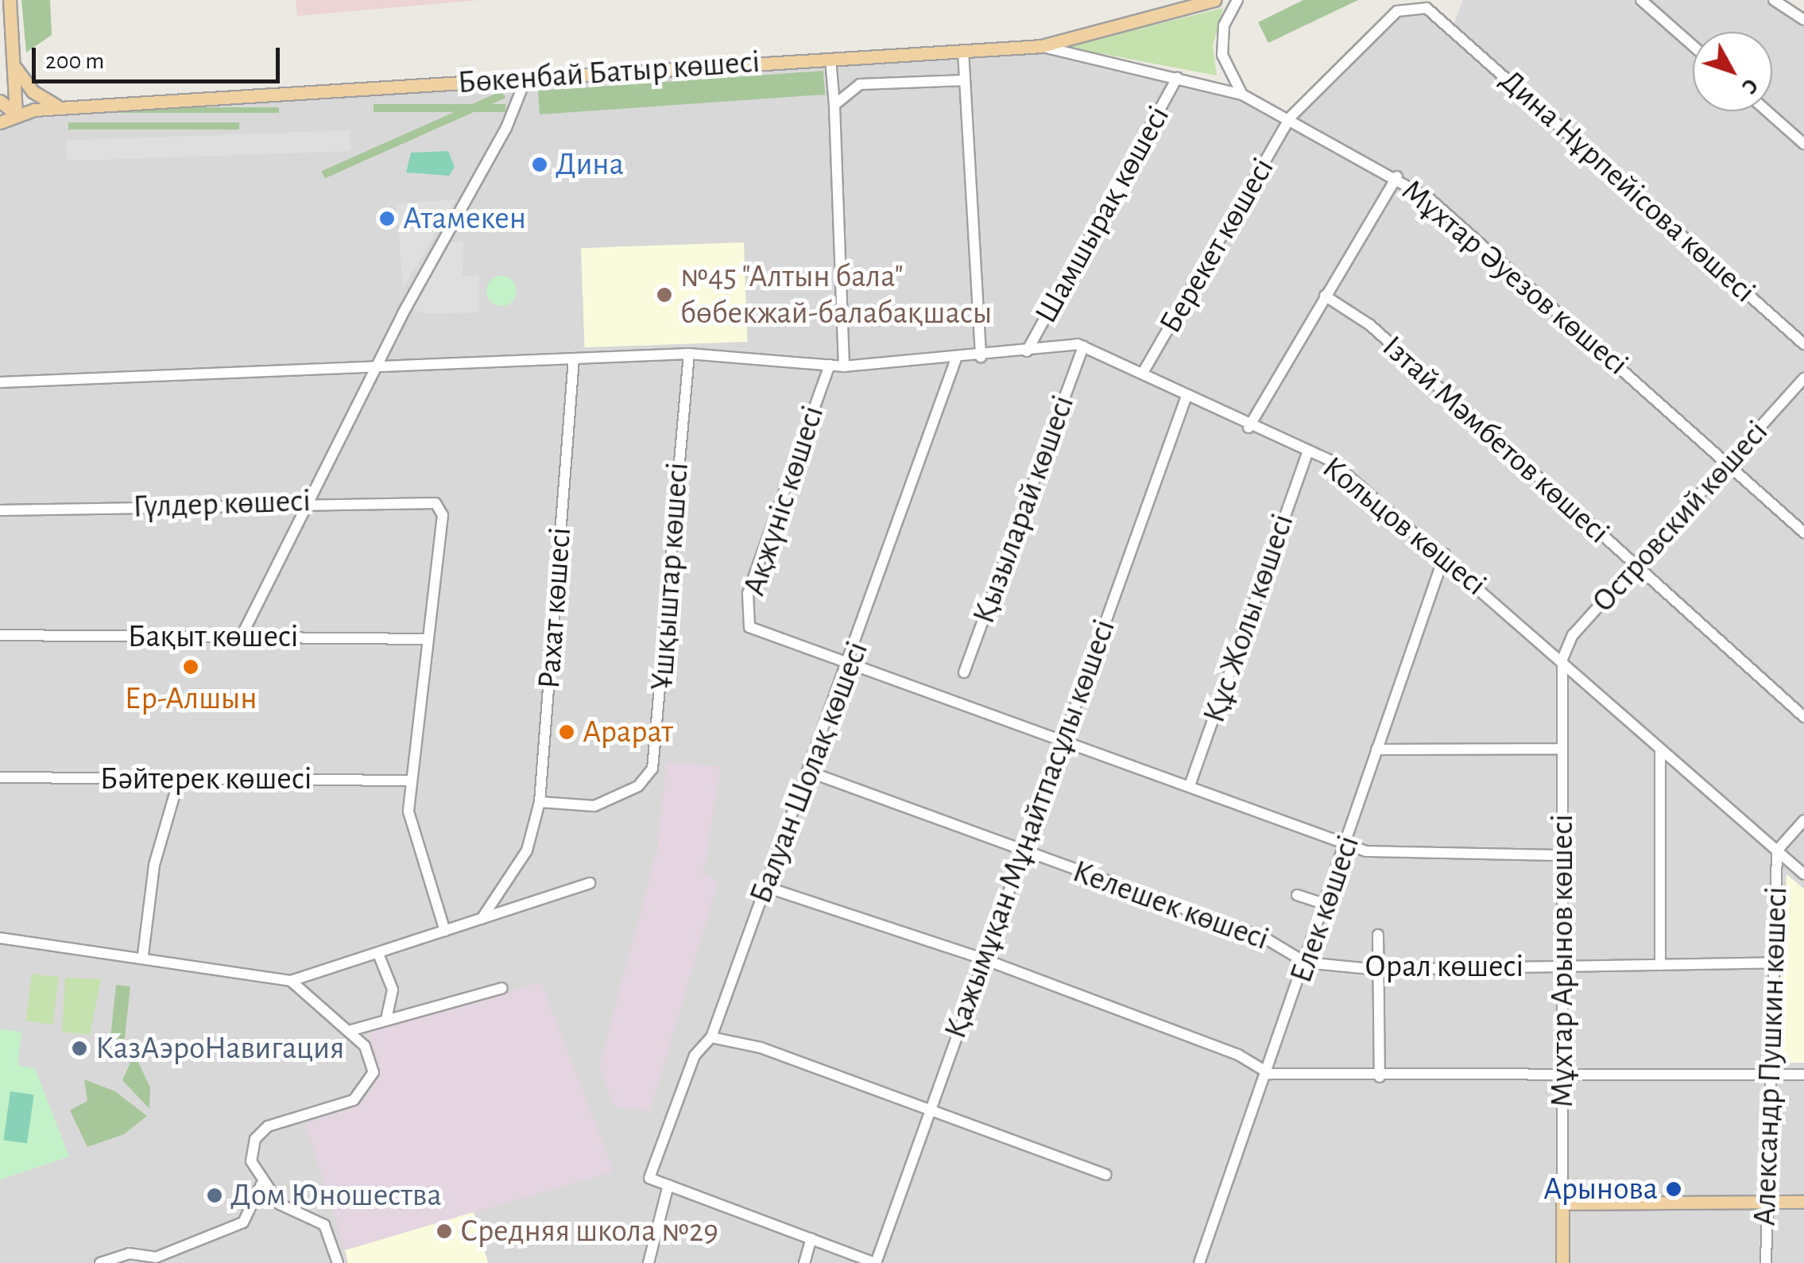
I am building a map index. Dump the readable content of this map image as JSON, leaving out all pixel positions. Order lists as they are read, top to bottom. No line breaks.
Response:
{"streets":{"main road":["Бөкенбай Батыр көшесі","Мұхтар Арынов көшесі"],"street":["Дина Нұрпейісова көшесі","Шамшырақ көшесі","Берекет көшесі","Мұхтар Әуезов көшесі","Ізтай Мәмбетов көшесі","Ақжүніс көшесі","Гүлдер көшесі","Қызыларай көшесі","Островский көшесі","Кольцов көшесі","Ұшқыштар көшесі","Рахат көшесі","Құс Жолы көшесі","Бақыт көшесі","Балуан Шолақ көшесі","Бәйтерек көшесі","Қажымұқан Мұңайтпасұлы көшесі","Келешек көшесі","Елек көшесі","Орал көшесі","Александр Пушкин көшесі"]},"crossings":[["Бөкенбай Батыр көшесі","Мұхтар Әуезов көшесі"],["Дина Нұрпейісова көшесі","Берекет көшесі"],["Шамшырақ көшесі","Мұхтар Әуезов көшесі"],["Шамшырақ көшесі","Кольцов көшесі"],["Берекет көшесі","Мұхтар Әуезов көшесі"],["Берекет көшесі","Кольцов көшесі"],["Мұхтар Әуезов көшесі","Островский көшесі"],["Ізтай Мәмбетов көшесі","Островский көшесі"],["Ақжүніс көшесі","Кольцов көшесі"],["Ақжүніс көшесі","Балуан Шолақ көшесі"],["Гүлдер көшесі","Бақыт көшесі"],["Қызыларай көшесі","Кольцов көшесі"],["Островский көшесі","Кольцов көшесі"],["Островский көшесі","Мұхтар Арынов көшесі"],["Кольцов көшесі","Ұшқыштар көшесі"],["Кольцов көшесі","Рахат көшесі"],["Кольцов көшесі","Құс Жолы көшесі"],["Кольцов көшесі","Балуан Шолақ көшесі"],["Кольцов көшесі","Қажымұқан Мұңайтпасұлы көшесі"],["Кольцов көшесі","Елек көшесі"],["Кольцов көшесі","Мұхтар Арынов көшесі"],["Кольцов көшесі","Александр Пушкин көшесі"],["Ұшқыштар көшесі","Рахат көшесі"],["Балуан Шолақ көшесі","Келешек көшесі"],["Қажымұқан Мұңайтпасұлы көшесі","Келешек көшесі"],["Келешек көшесі","Елек көшесі"],["Келешек көшесі","Орал көшесі"],["Елек көшесі","Орал көшесі"],["Мұхтар Арынов көшесі","Орал көшесі"],["Орал көшесі","Александр Пушкин көшесі"]],"places":["Дина","Атамекен","№45 \"Алтын бала\" бөбекжай-балабақшасы","Ер-Алшын","Арарат","КазАэроНавигация","Арынова","Дом Юношества","Средняя школа №29"],"scale_bar":"200 m","north":"bottom right"}
